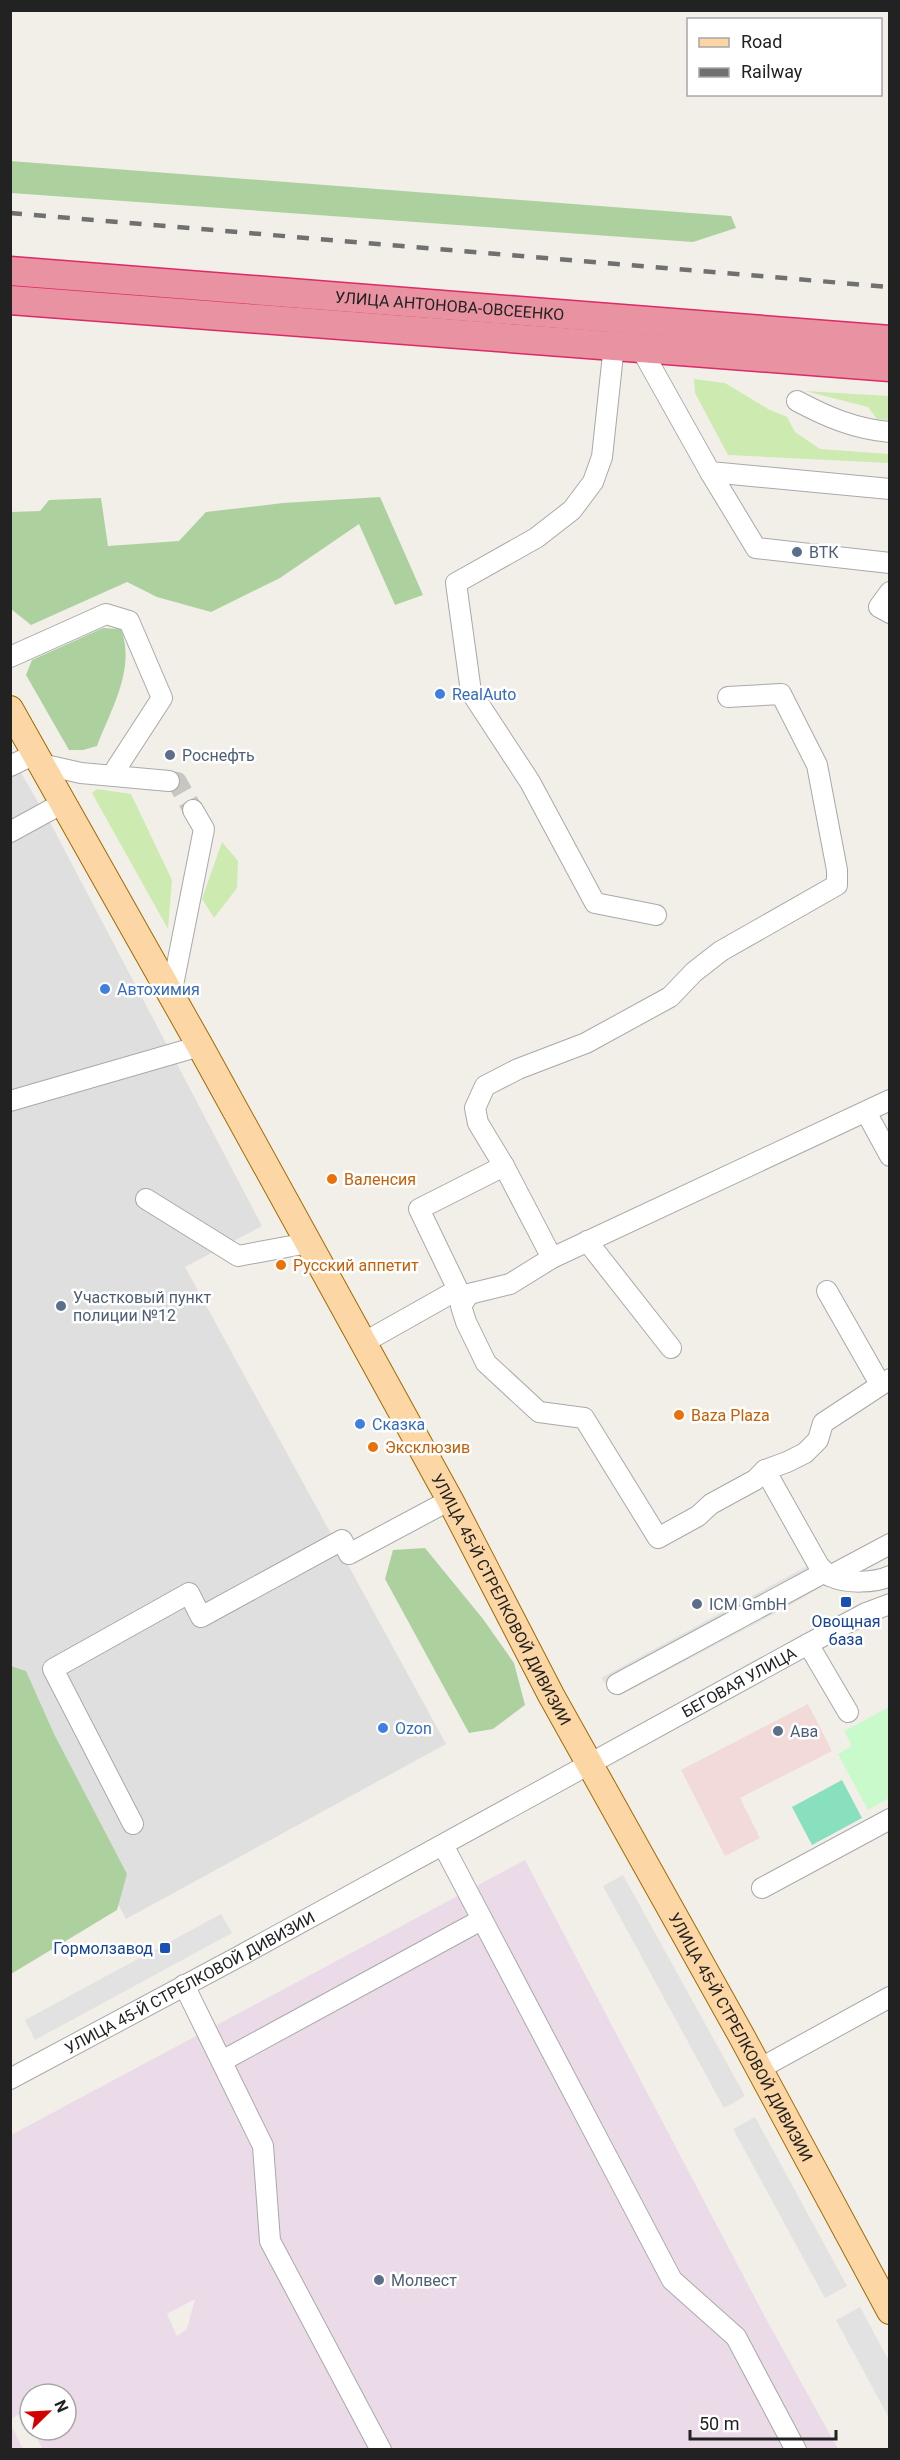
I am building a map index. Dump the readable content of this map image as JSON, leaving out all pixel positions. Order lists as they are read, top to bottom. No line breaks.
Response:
{"streets":{"highway":["УЛИЦА АНТОНОВА-ОВСЕЕНКО"],"main road":["УЛИЦА 45-Й СТРЕЛКОВОЙ ДИВИЗИИ"],"street":["БЕГОВАЯ УЛИЦА"]},"crossings":[["УЛИЦА 45-Й СТРЕЛКОВОЙ ДИВИЗИИ","БЕГОВАЯ УЛИЦА"]],"places":{"other":["ВТК","RealAuto","Роснефть","Автохимия","Валенсия","Русский аппетит","Участковый пункт полиции №12","Baza Plaza","Сказка","Эксклюзив","ICM GmbH","Ozon","Ава","Молвест"],"transit":["Овощная база","Гормолзавод"]},"legend":["Road","Railway"],"scale_bar":"50 m","north":"top right"}
